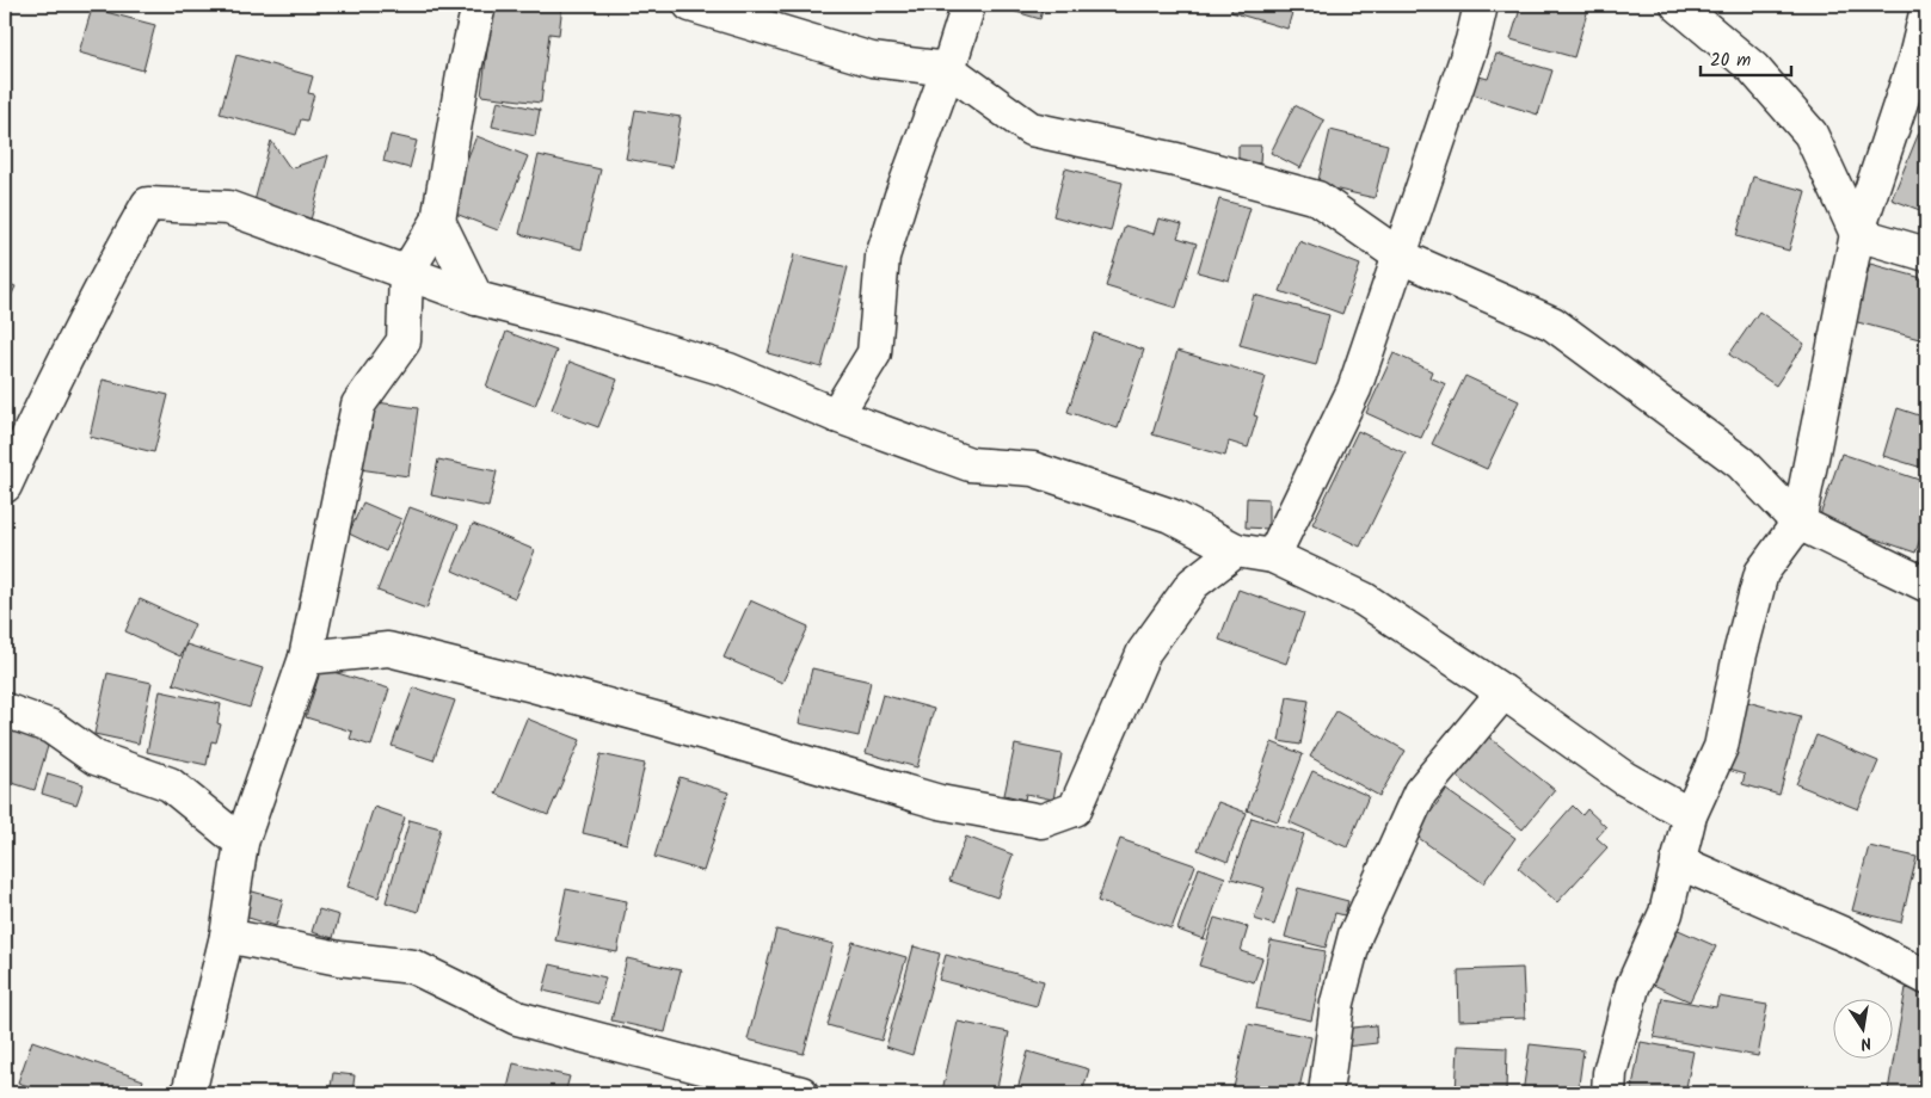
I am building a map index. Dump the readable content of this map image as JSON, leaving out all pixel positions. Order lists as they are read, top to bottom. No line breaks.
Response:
{"scale_bar":"20 m","north":"bottom"}
